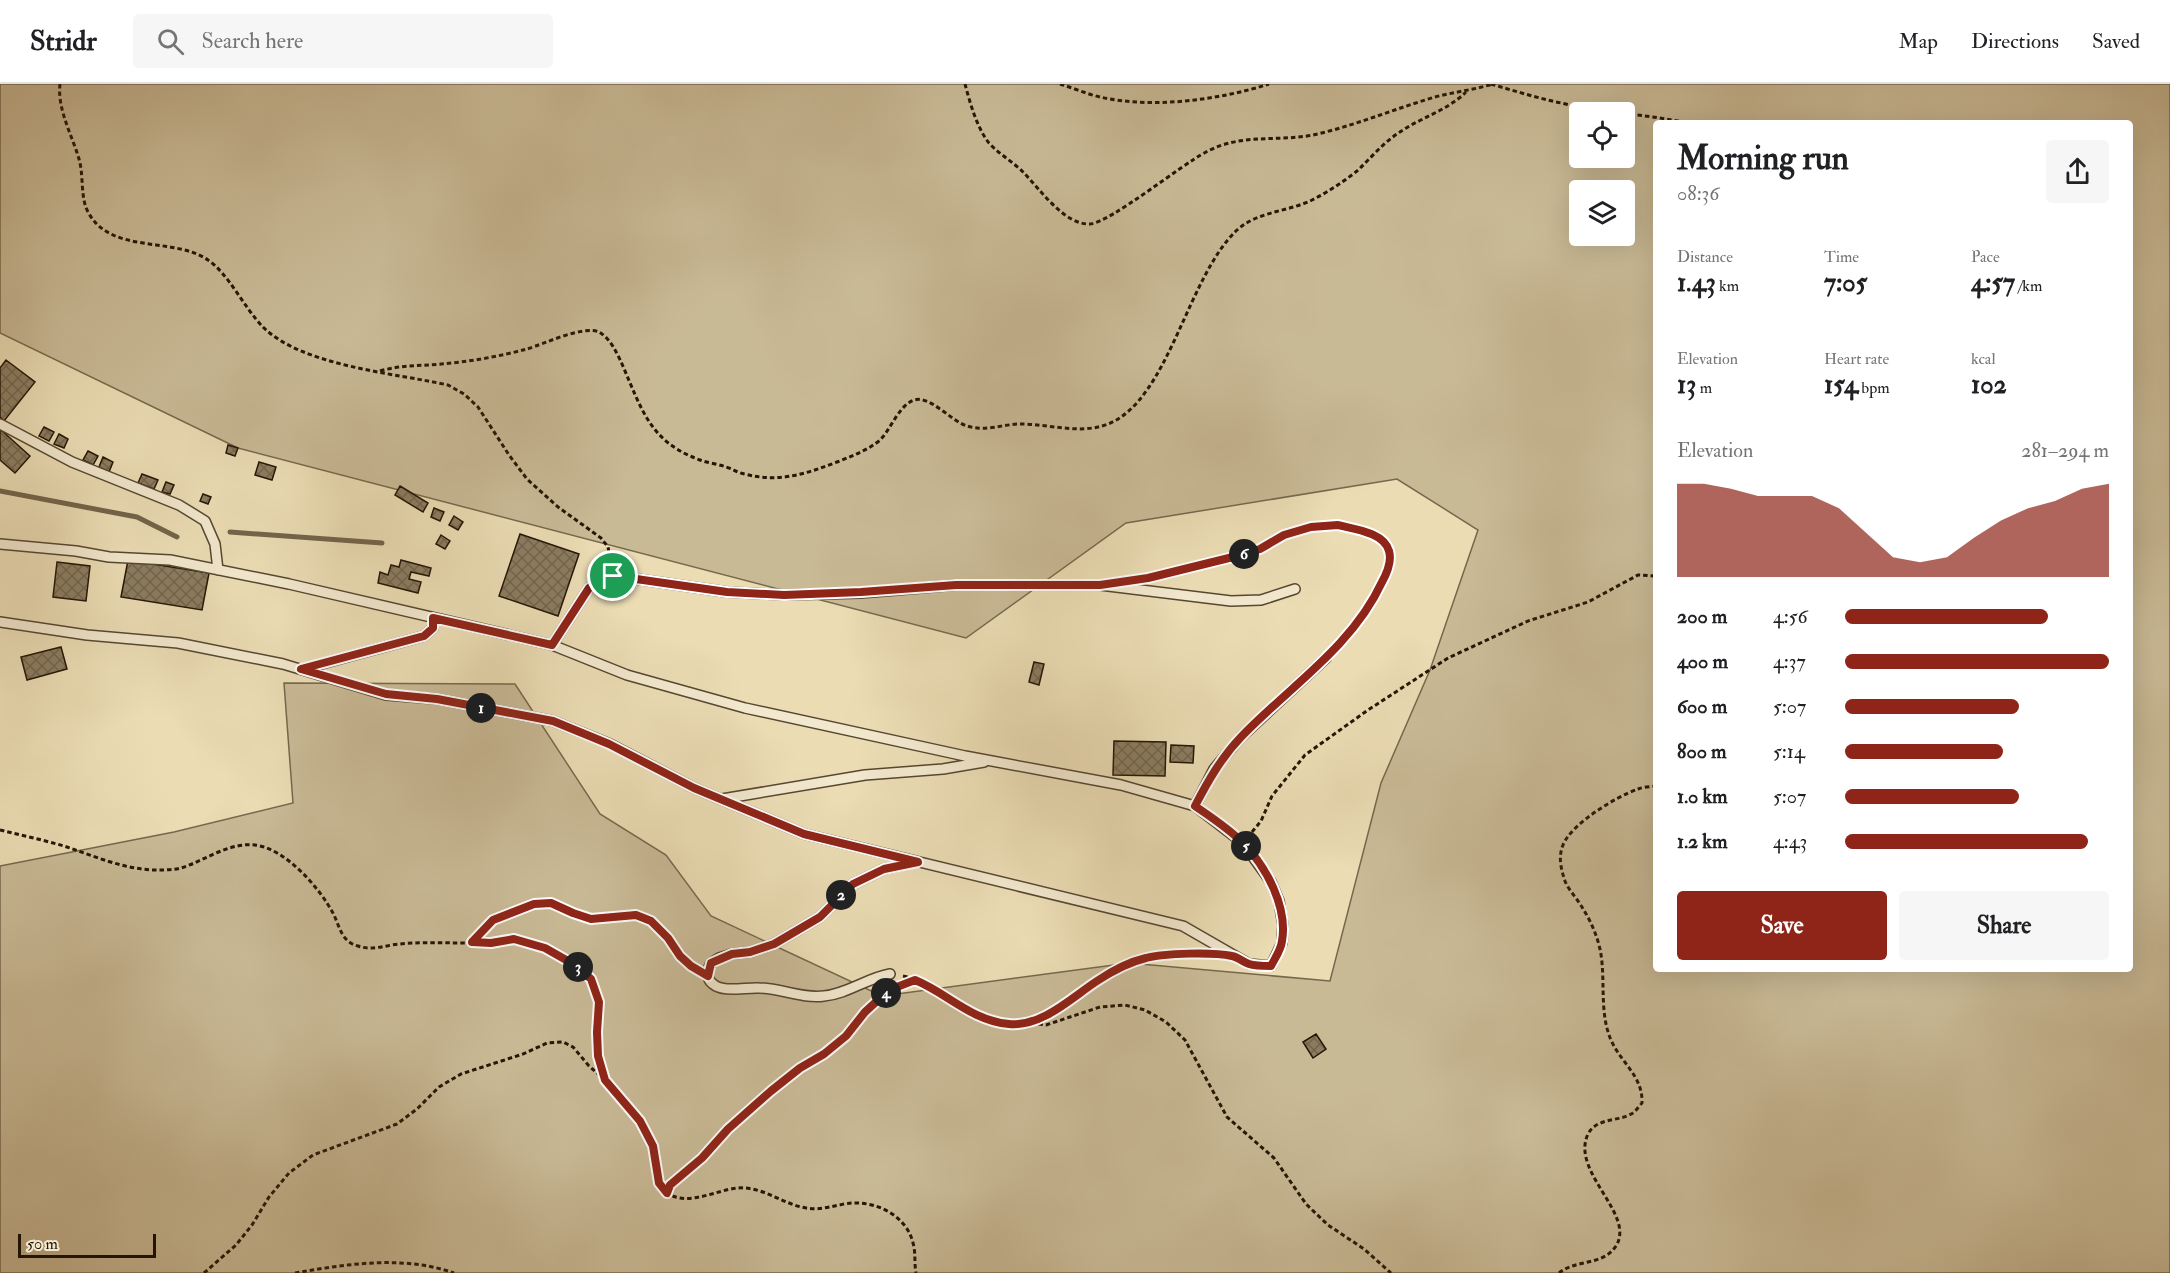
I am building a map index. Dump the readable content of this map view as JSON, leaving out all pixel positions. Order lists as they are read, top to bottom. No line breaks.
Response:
{"scale_bar":"50 m","page":{"header":"Stridr","search":"Search here","nav":["Map","Directions","Saved"],"heading":["Morning run","08:36"],"stats":[["Distance","1.43 km"],["Time","7:05"],["Pace","4:57 /km"],["Elevation","13 m"],["Heart rate","154 bpm"],["kcal","102"]],"chart":["Elevation","281–294 m"],"pins":["6","1","5","2","3","4"],"list":[{"name":"200 m","note":"4:56"},{"name":"400 m","note":"4:37"},{"name":"600 m","note":"5:07"},{"name":"800 m","note":"5:14"},{"name":"1.0 km","note":"5:07"},{"name":"1.2 km","note":"4:43"}],"buttons":["Save","Share"],"scale":"50 m"}}
